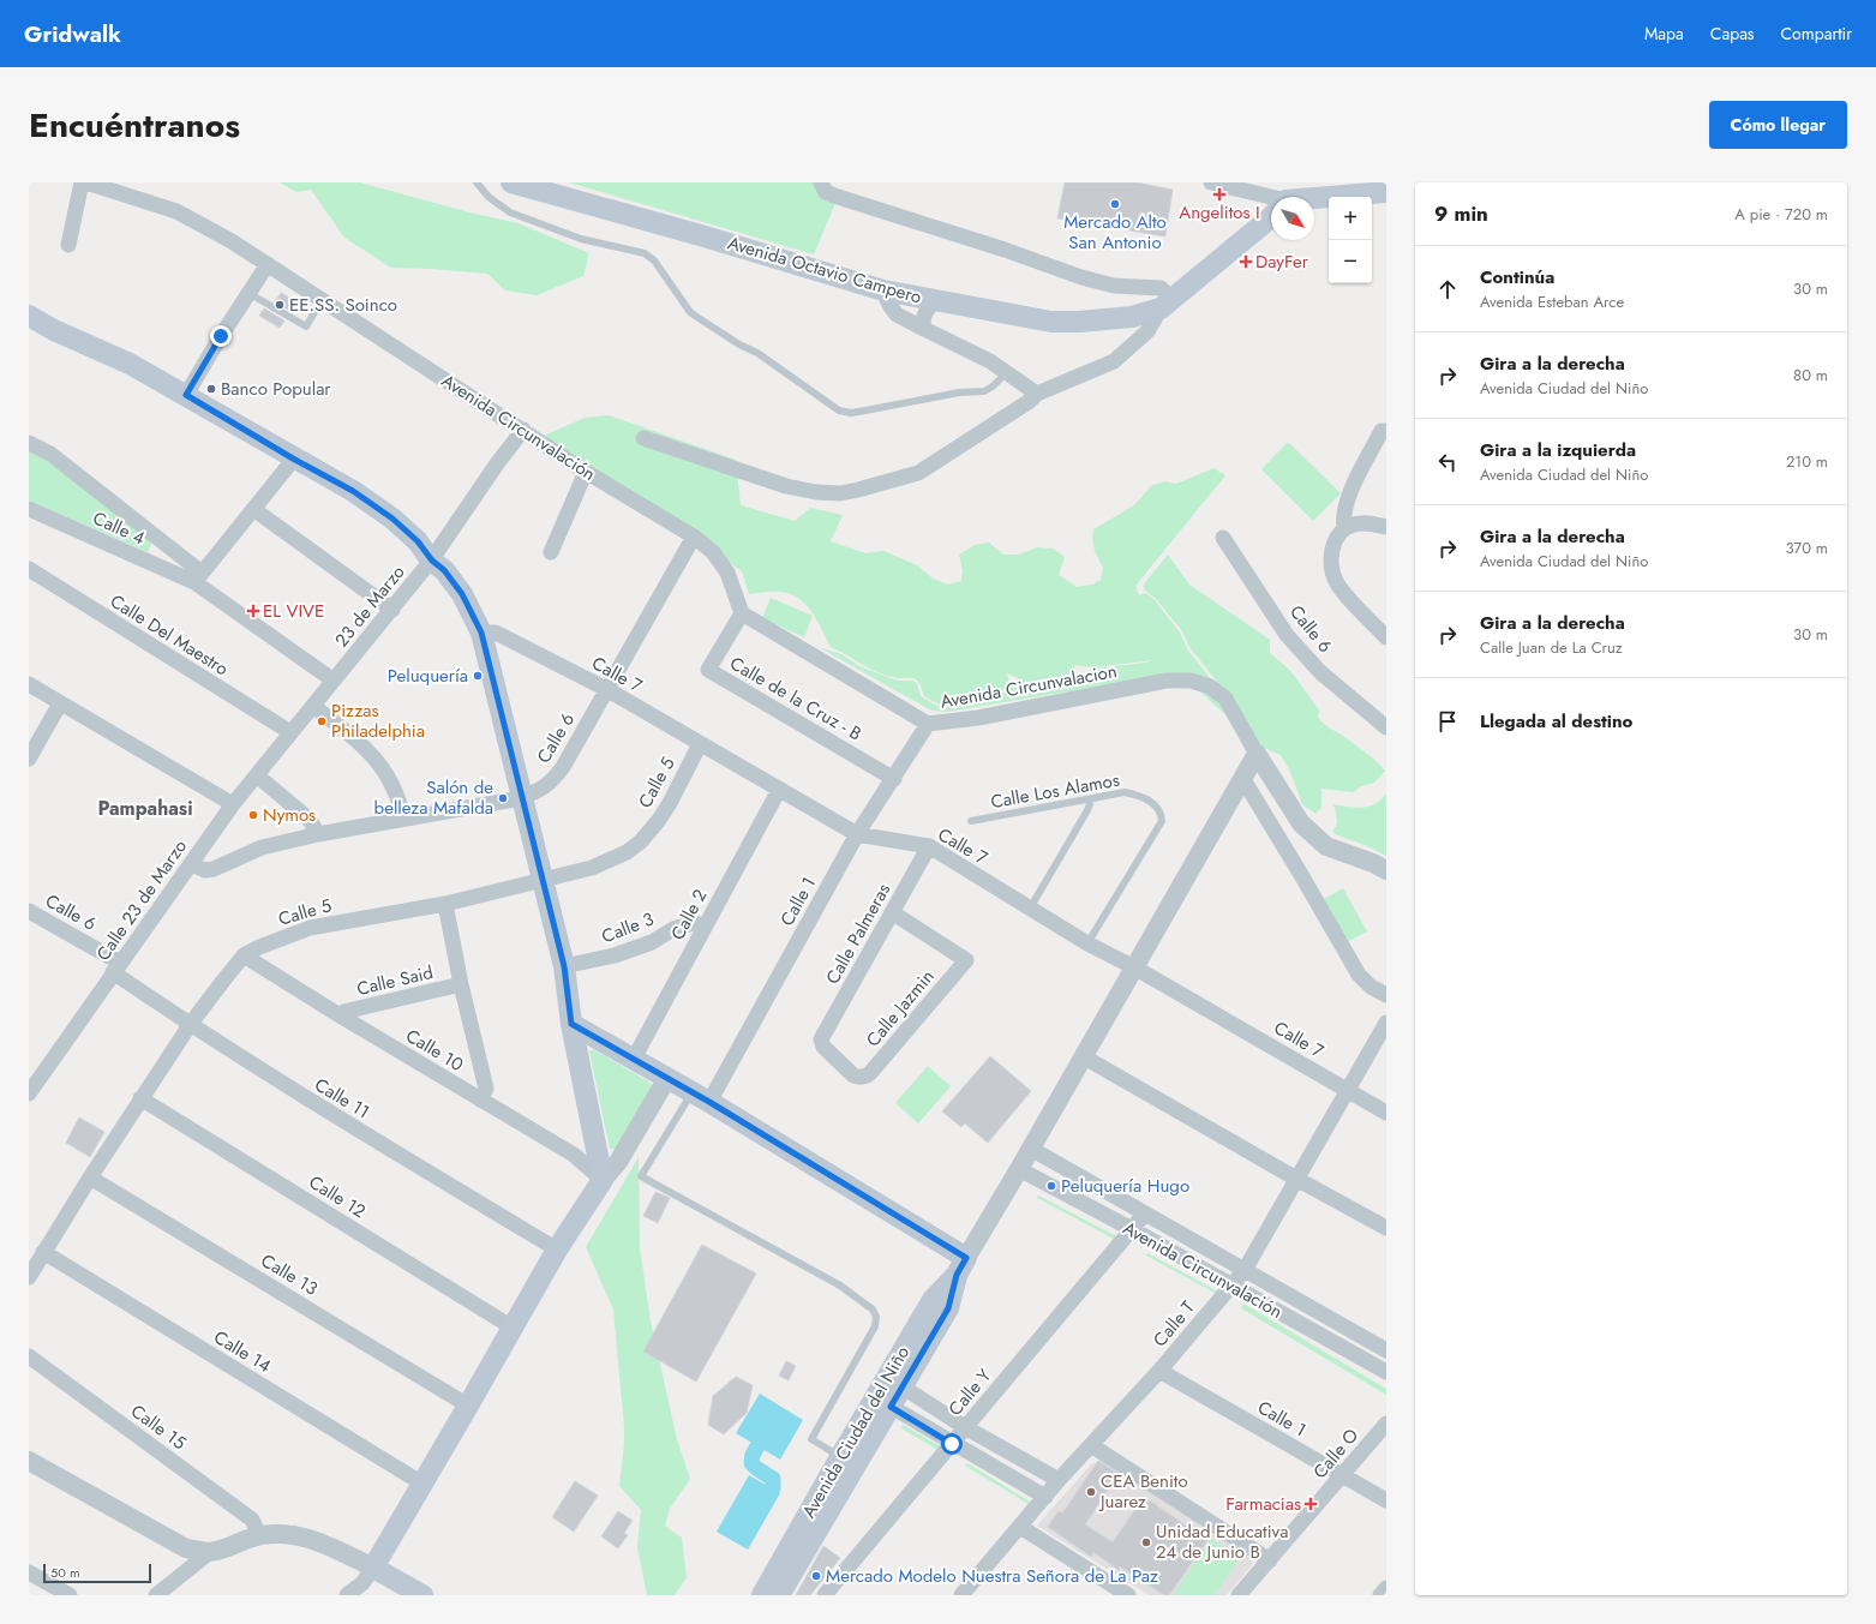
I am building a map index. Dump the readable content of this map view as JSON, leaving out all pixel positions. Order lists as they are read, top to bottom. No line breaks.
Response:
{"streets":{"main road":["Avenida Octavio Campero","Avenida Ciudad del Niño"],"street":["Avenida Circunvalación","Calle 4","23 de Marzo","Calle 6","Calle Del Maestro","Calle 7","Avenida Circunvalacion","Calle de la Cruz - B","Calle 5","Calle 23 de Marzo","Calle 1","Calle 2","Calle 3","Calle Palmeras","Calle Said","Calle Jazmin","Calle 10","Calle 11","Calle 12","Calle 13","Calle T","Calle 14","Calle Y","Calle 15","Calle O"],"lane":["Calle Los Alamos"]},"crossings":[["Avenida Circunvalación","23 de Marzo"],["Avenida Circunvalación","Calle 6"],["Avenida Circunvalación","Avenida Circunvalacion"],["Avenida Circunvalación","Calle de la Cruz - B"],["Avenida Circunvalación","Calle T"],["Avenida Circunvalación","Calle Y"],["Calle 4","23 de Marzo"],["23 de Marzo","Calle Del Maestro"],["23 de Marzo","Calle 23 de Marzo"],["Calle 6","Calle 7"],["Calle 6","Calle 23 de Marzo"],["Calle 6","Calle 11"],["Calle Del Maestro","Calle 23 de Marzo"],["Calle 7","Calle 5"],["Calle 7","Calle Los Alamos"],["Calle 7","Calle 1"],["Calle 7","Calle 2"],["Calle 7","Calle Palmeras"],["Calle 7","Calle T"],["Avenida Circunvalacion","Calle de la Cruz - B"],["Avenida Circunvalacion","Calle 1"],["Calle de la Cruz - B","Calle 1"],["Calle 5","Calle 10"],["Calle 5","Calle 11"],["Calle 5","Calle 12"],["Calle 5","Calle 13"],["Calle 5","Calle 14"],["Calle 23 de Marzo","Calle 11"],["Calle 1","Calle T"],["Calle 1","Calle O"],["Calle 2","Calle 3"],["Calle Palmeras","Calle Jazmin"],["Calle Said","Calle 10"]],"districts":["Pampahasi"],"places":{"health":["Angelitos I","DayFer","EL VIVE","Farmacias"],"other":["Mercado Alto San Antonio","EE.SS. Soinco","Banco Popular","Peluquería","Pizzas Philadelphia","Salón de belleza Mafalda","Nymos","Peluquería Hugo","CEA Benito Juarez","Unidad Educativa 24 de Junio B","Mercado Modelo Nuestra Señora de La Paz"]},"scale_bar":"50 m","north":"bottom right","page":{"header":"Gridwalk","nav":["Mapa","Capas","Compartir"],"title":"Encuéntranos","buttons":"Cómo llegar","heading":["9 min","A pie · 720 m"],"map_buttons":["+","−"],"list":[["Continúa","Avenida Esteban Arce","30 m"],["Gira a la derecha","Avenida Ciudad del Niño","80 m"],["Gira a la izquierda","Avenida Ciudad del Niño","210 m"],["Gira a la derecha","Avenida Ciudad del Niño","370 m"],["Gira a la derecha","Calle Juan de La Cruz","30 m"],"Llegada al destino"],"scale":"50 m"}}
